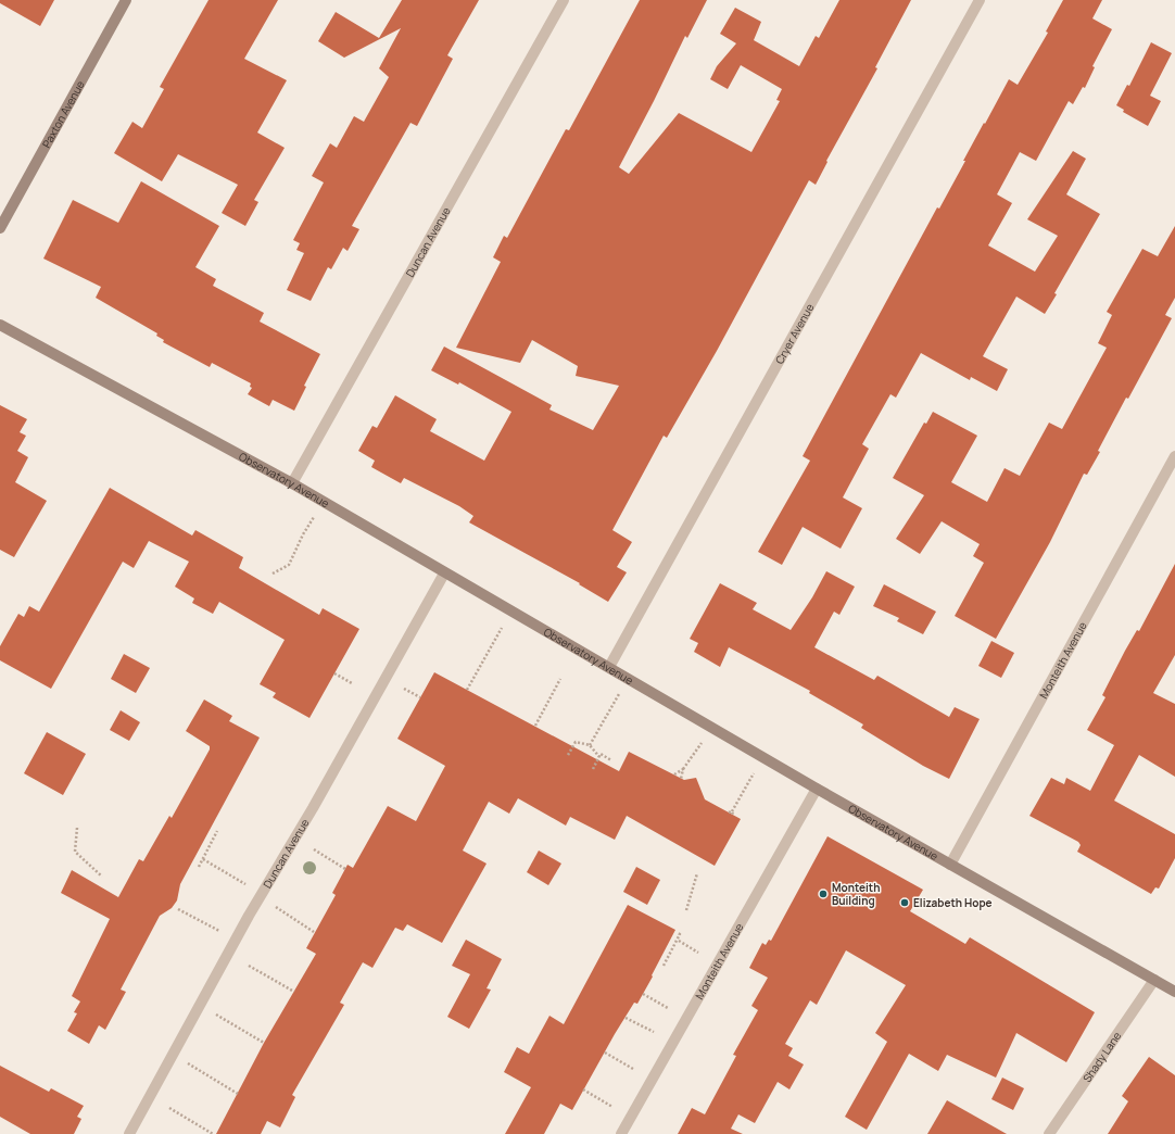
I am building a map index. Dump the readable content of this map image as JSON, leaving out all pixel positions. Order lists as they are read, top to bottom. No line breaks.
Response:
{"streets":{"street":["Paxton Avenue","Duncan Avenue","Cryer Avenue","Observatory Avenue","Monteith Avenue","Shady Lane"]},"crossings":[["Duncan Avenue","Observatory Avenue"],["Cryer Avenue","Observatory Avenue"],["Observatory Avenue","Monteith Avenue"],["Observatory Avenue","Shady Lane"]],"places":["Monteith Building","Elizabeth Hope"]}
